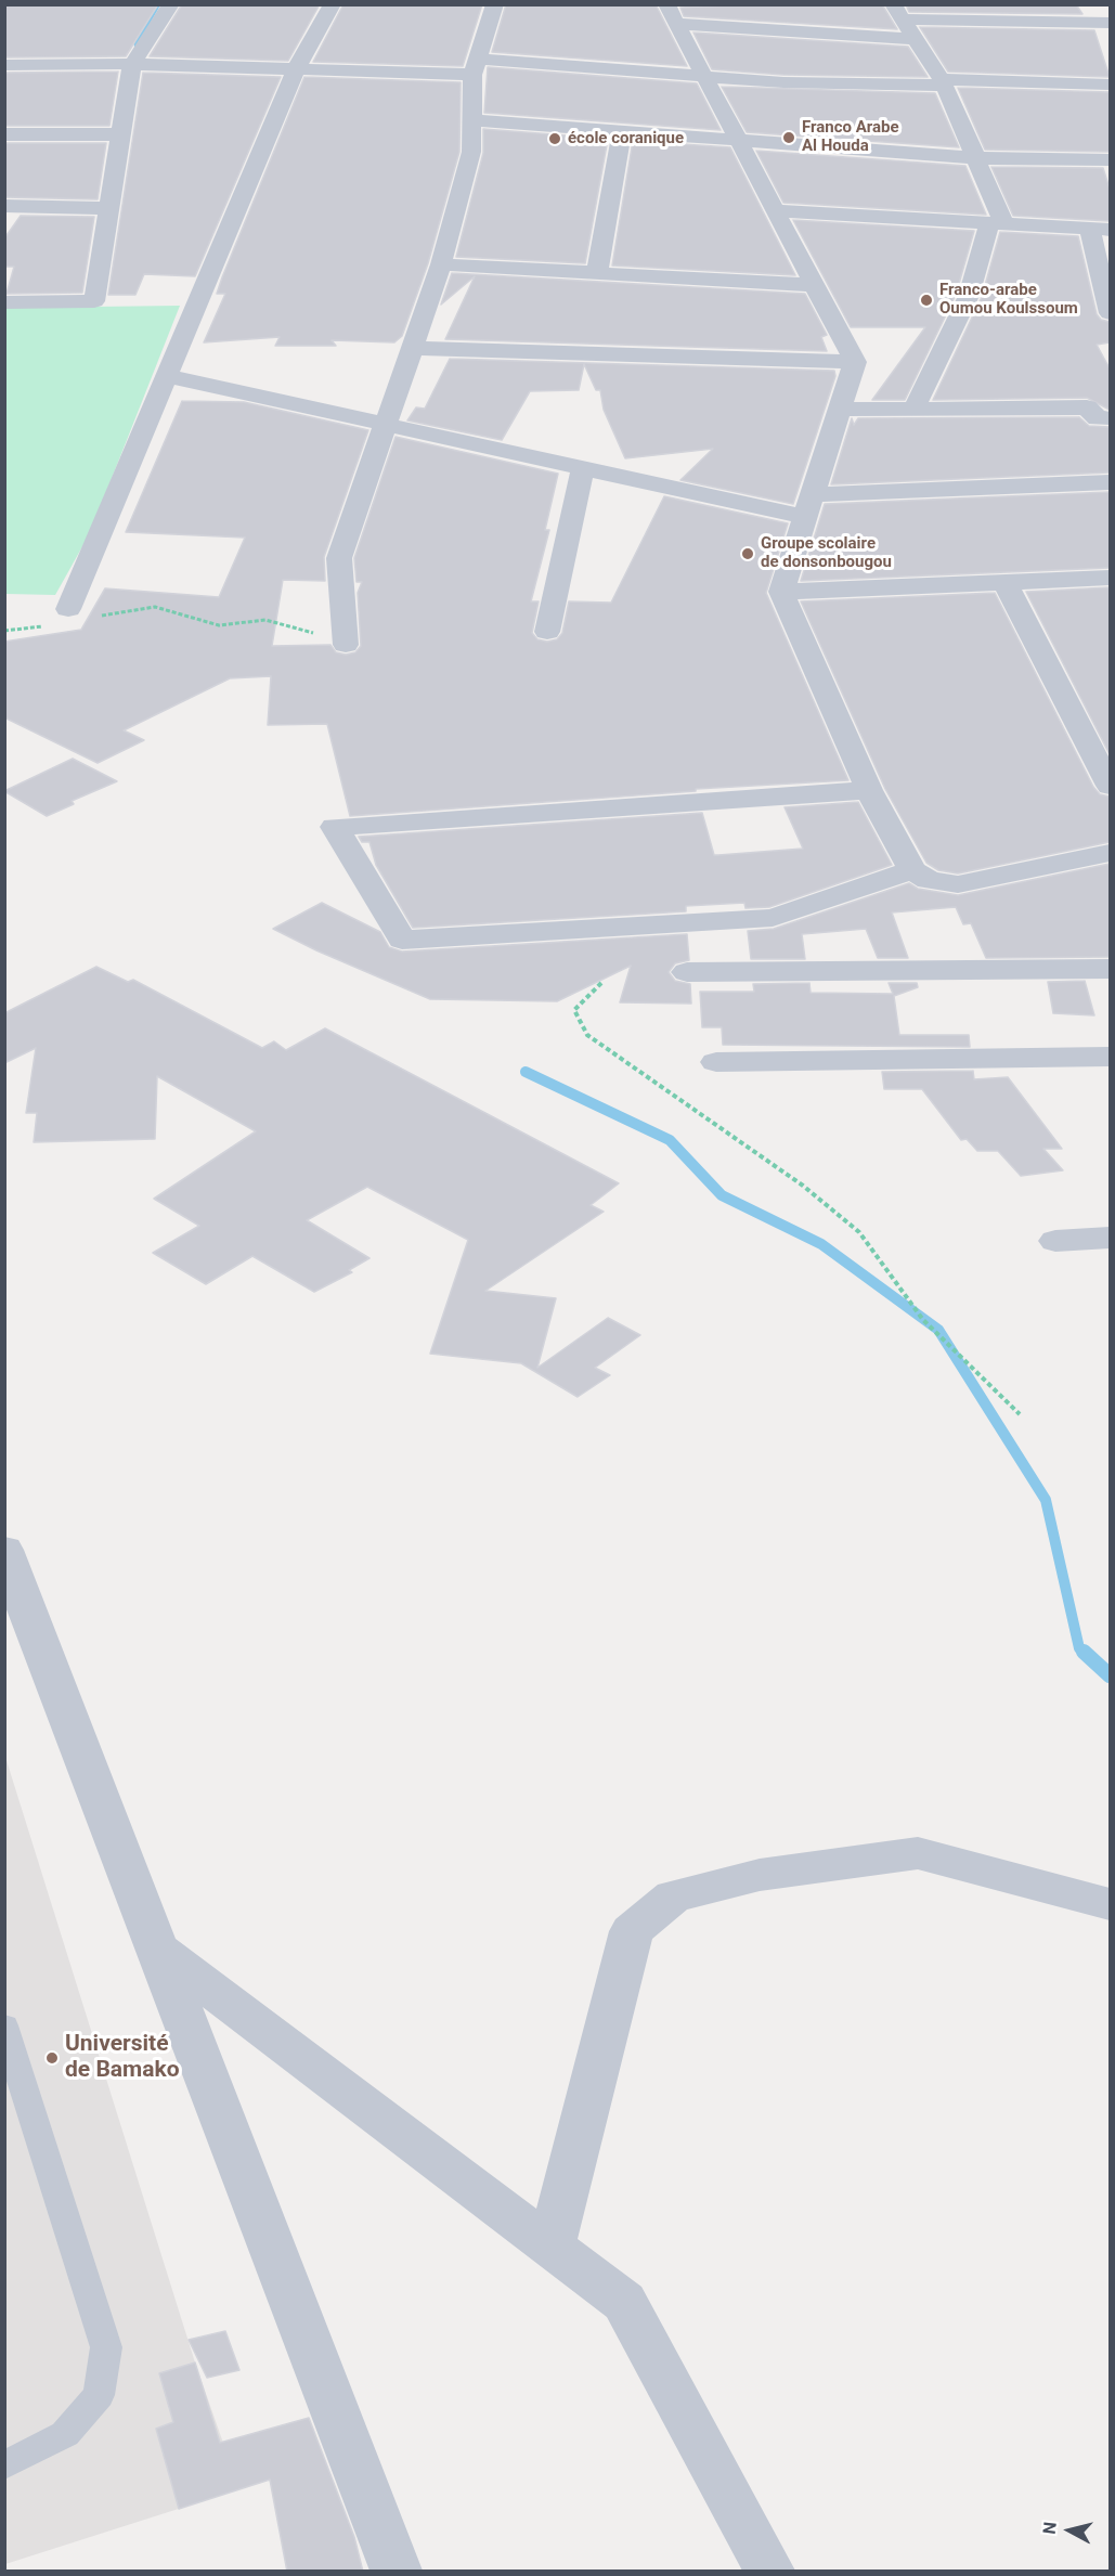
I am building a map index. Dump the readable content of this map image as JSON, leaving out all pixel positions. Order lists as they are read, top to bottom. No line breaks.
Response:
{"places":["Franco Arabe Al Houda","école coranique","Franco-arabe Oumou Koulssoum","Groupe scolaire de donsonbougou","Université de Bamako"],"north":"left"}
